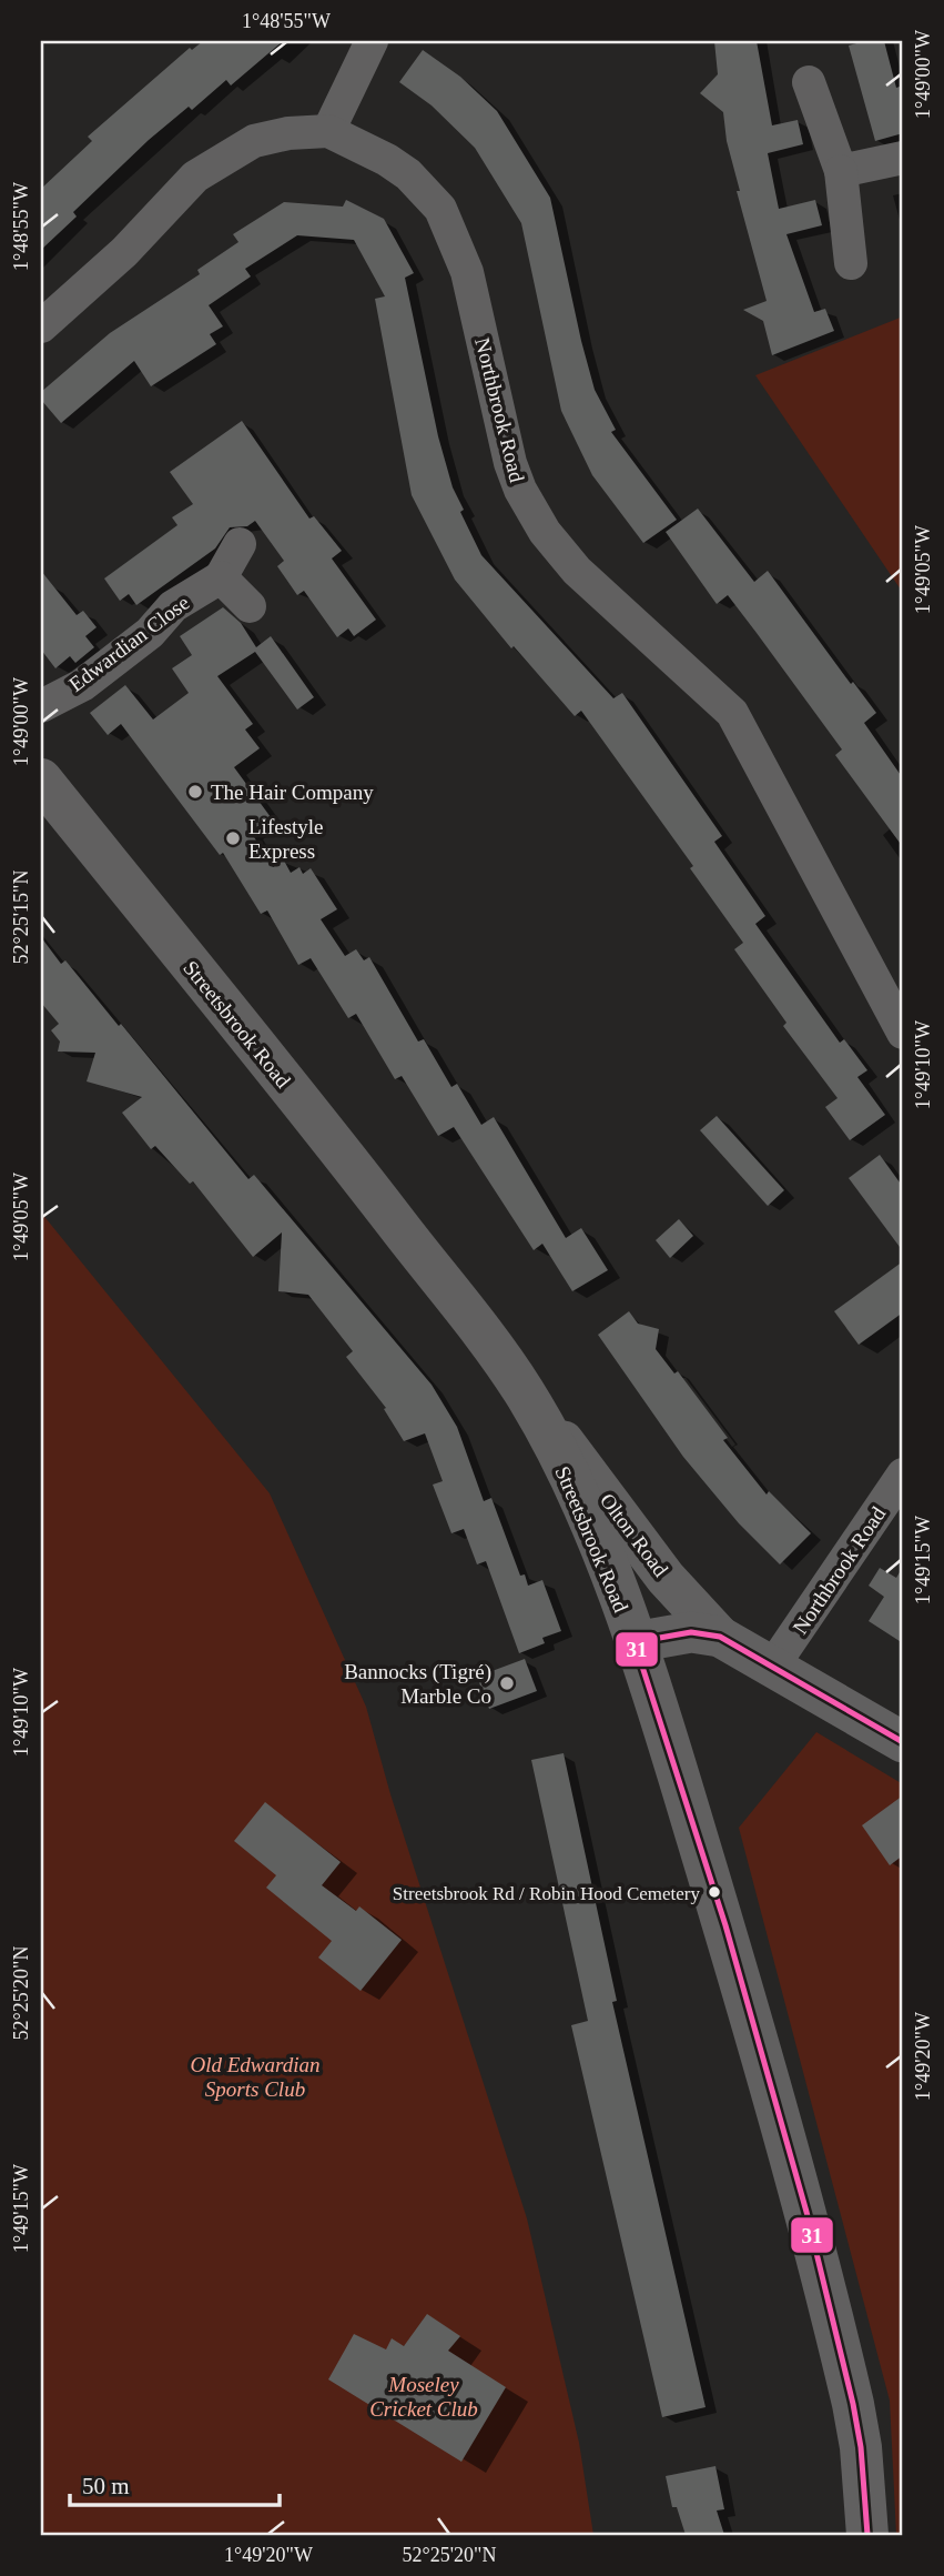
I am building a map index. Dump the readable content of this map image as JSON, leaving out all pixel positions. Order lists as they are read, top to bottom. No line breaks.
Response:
{"streets":{"main road":["Streetsbrook Road"],"street":["Northbrook Road","Edwardian Close","Olton Road"]},"crossings":[["Northbrook Road","Olton Road"],["Streetsbrook Road","Olton Road"]],"parks":["Old Edwardian Sports Club","Moseley Cricket Club"],"places":["The Hair Company","Lifestyle Express","Bannocks (Tigré) Marble Co","Streetsbrook Rd / Robin Hood Cemetery"],"lines":["transit line 31"],"scale_bar":"50 m","coordinates":["1°48'55\"W","1°49'00\"W","1°49'05\"W","52°25'15\"N","1°49'10\"W","1°49'15\"W","52°25'20\"N","1°49'20\"W"]}
